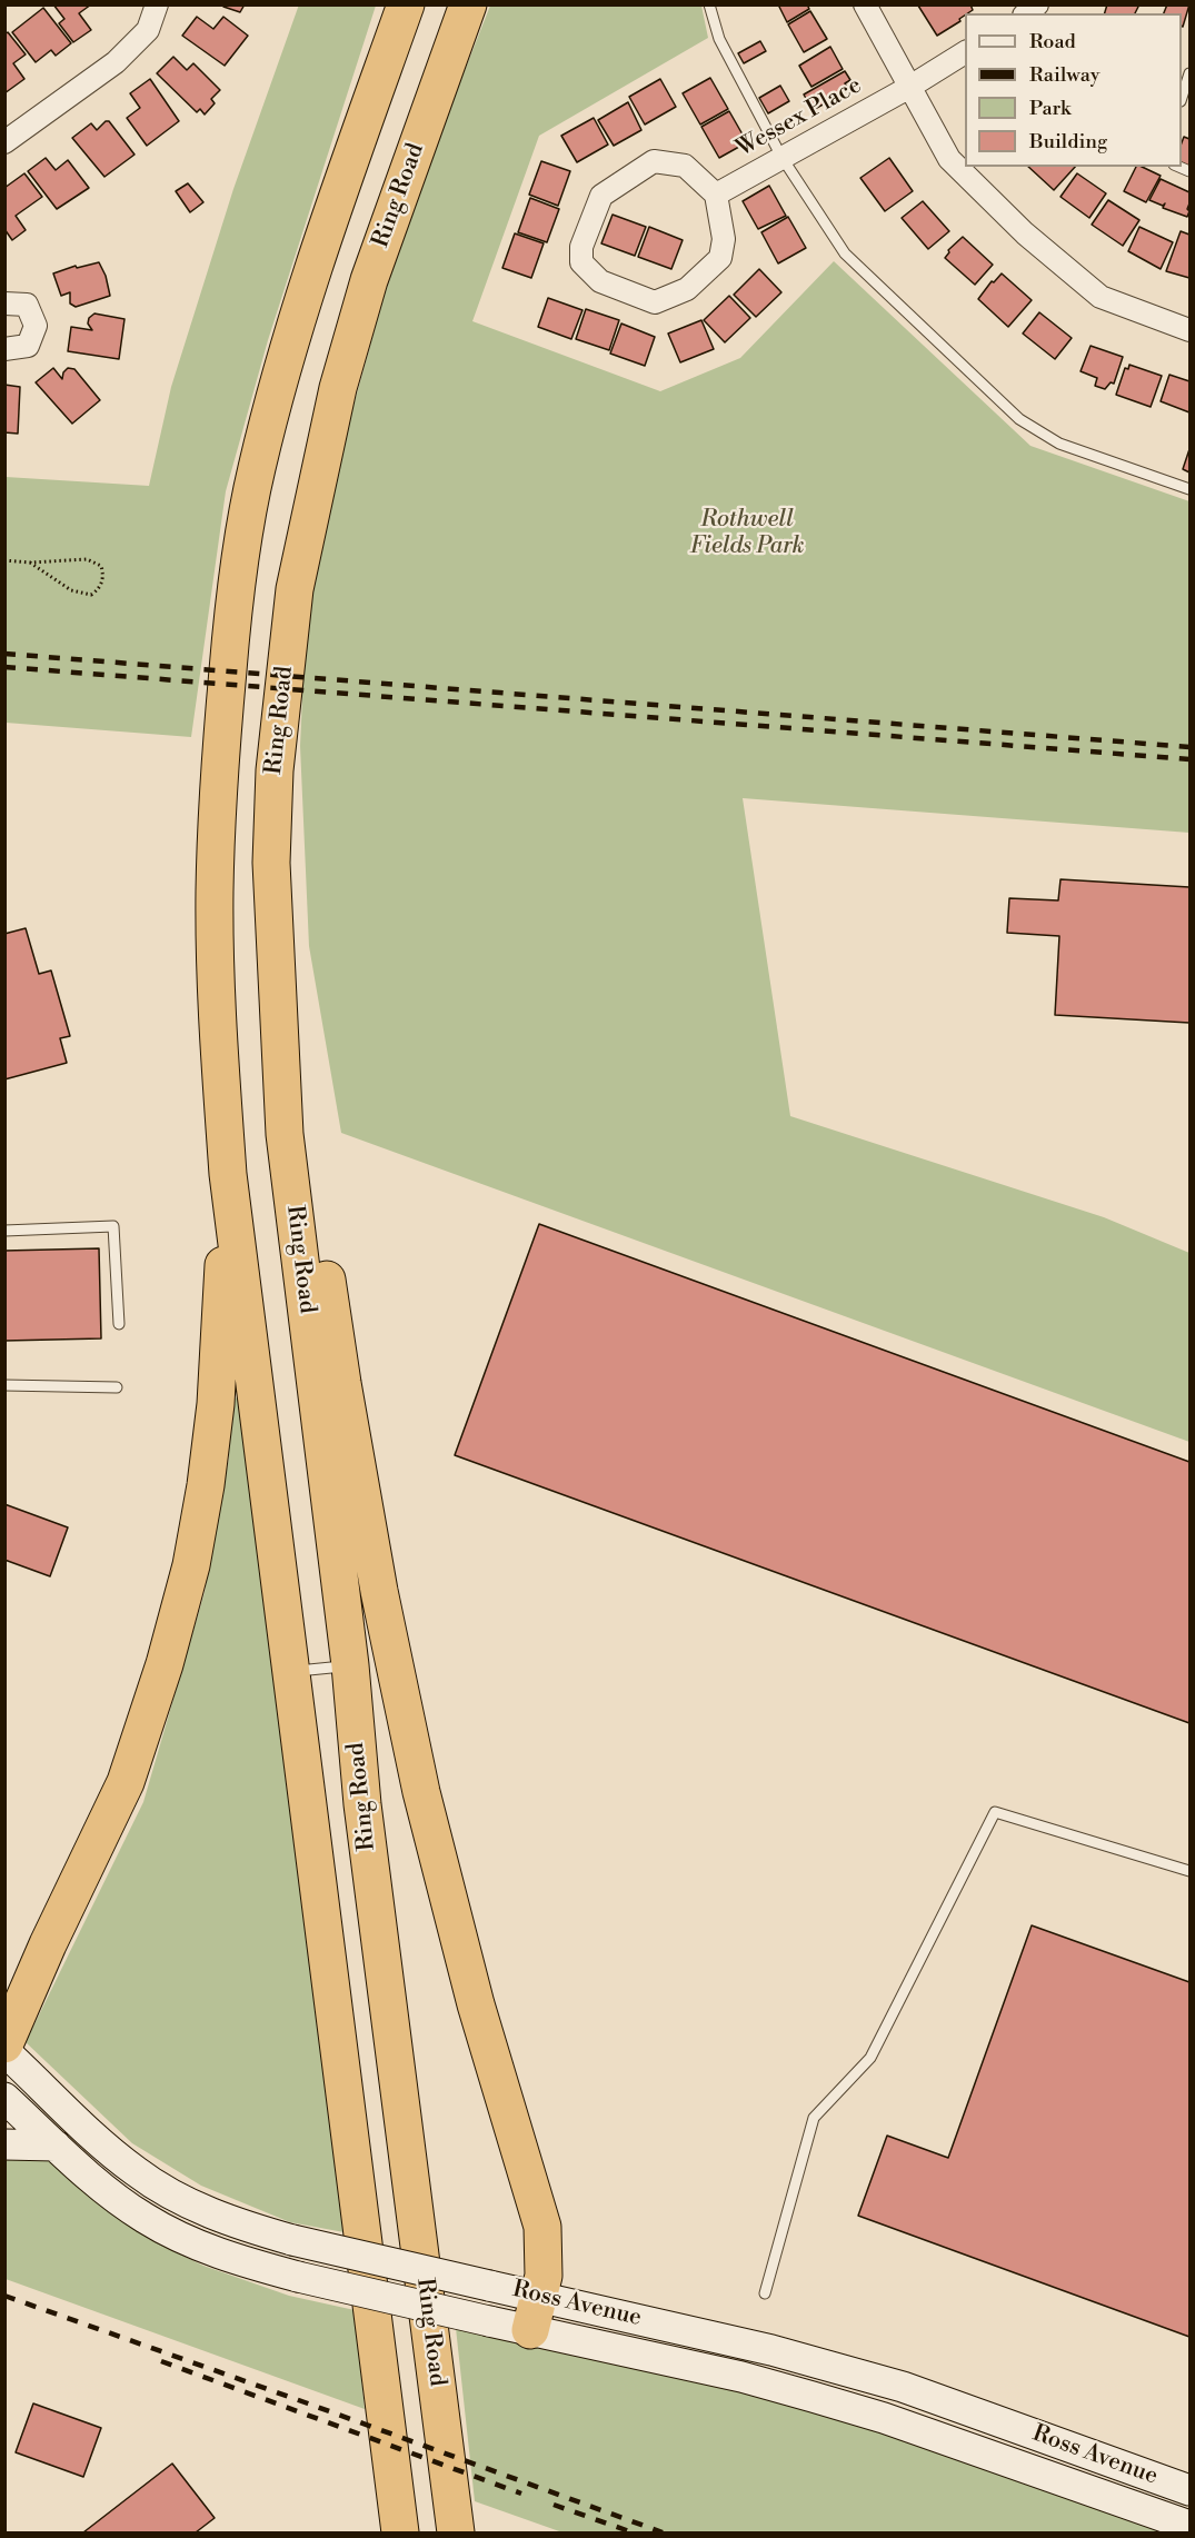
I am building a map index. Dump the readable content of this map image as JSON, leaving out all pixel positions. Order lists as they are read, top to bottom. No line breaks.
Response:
{"streets":{"highway":["Ring Road"],"main road":["Ross Avenue"],"street":["Wessex Place"]},"parks":["Rothwell Fields Park"],"legend":["Road","Railway","Park","Building"]}
